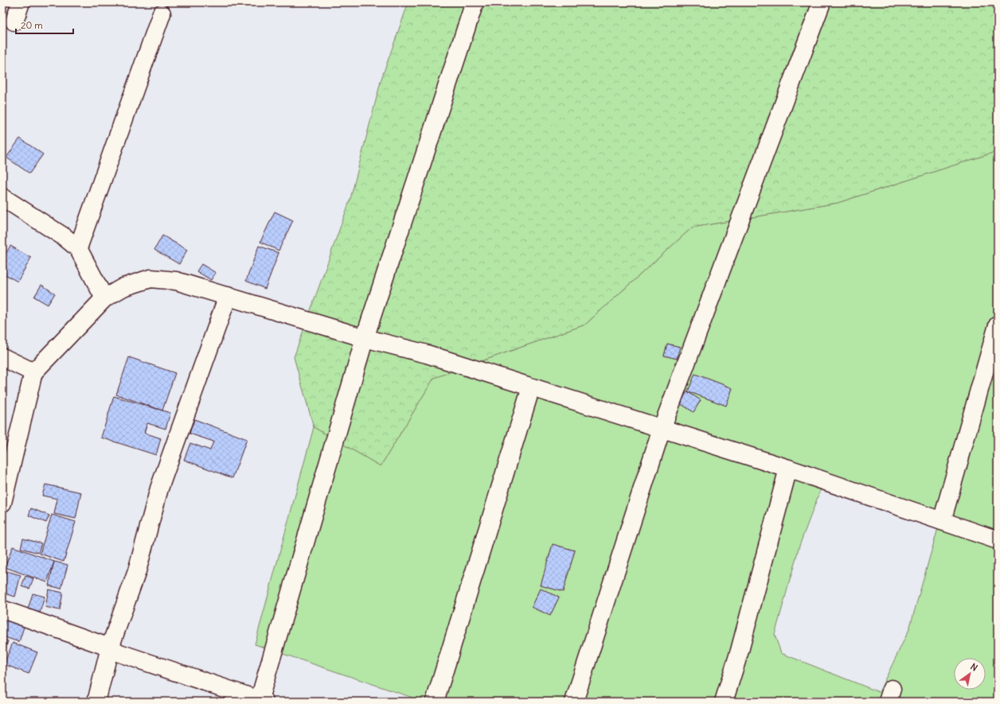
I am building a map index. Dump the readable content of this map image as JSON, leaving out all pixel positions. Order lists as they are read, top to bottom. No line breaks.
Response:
{"scale_bar":"20 m","north":"top right"}
